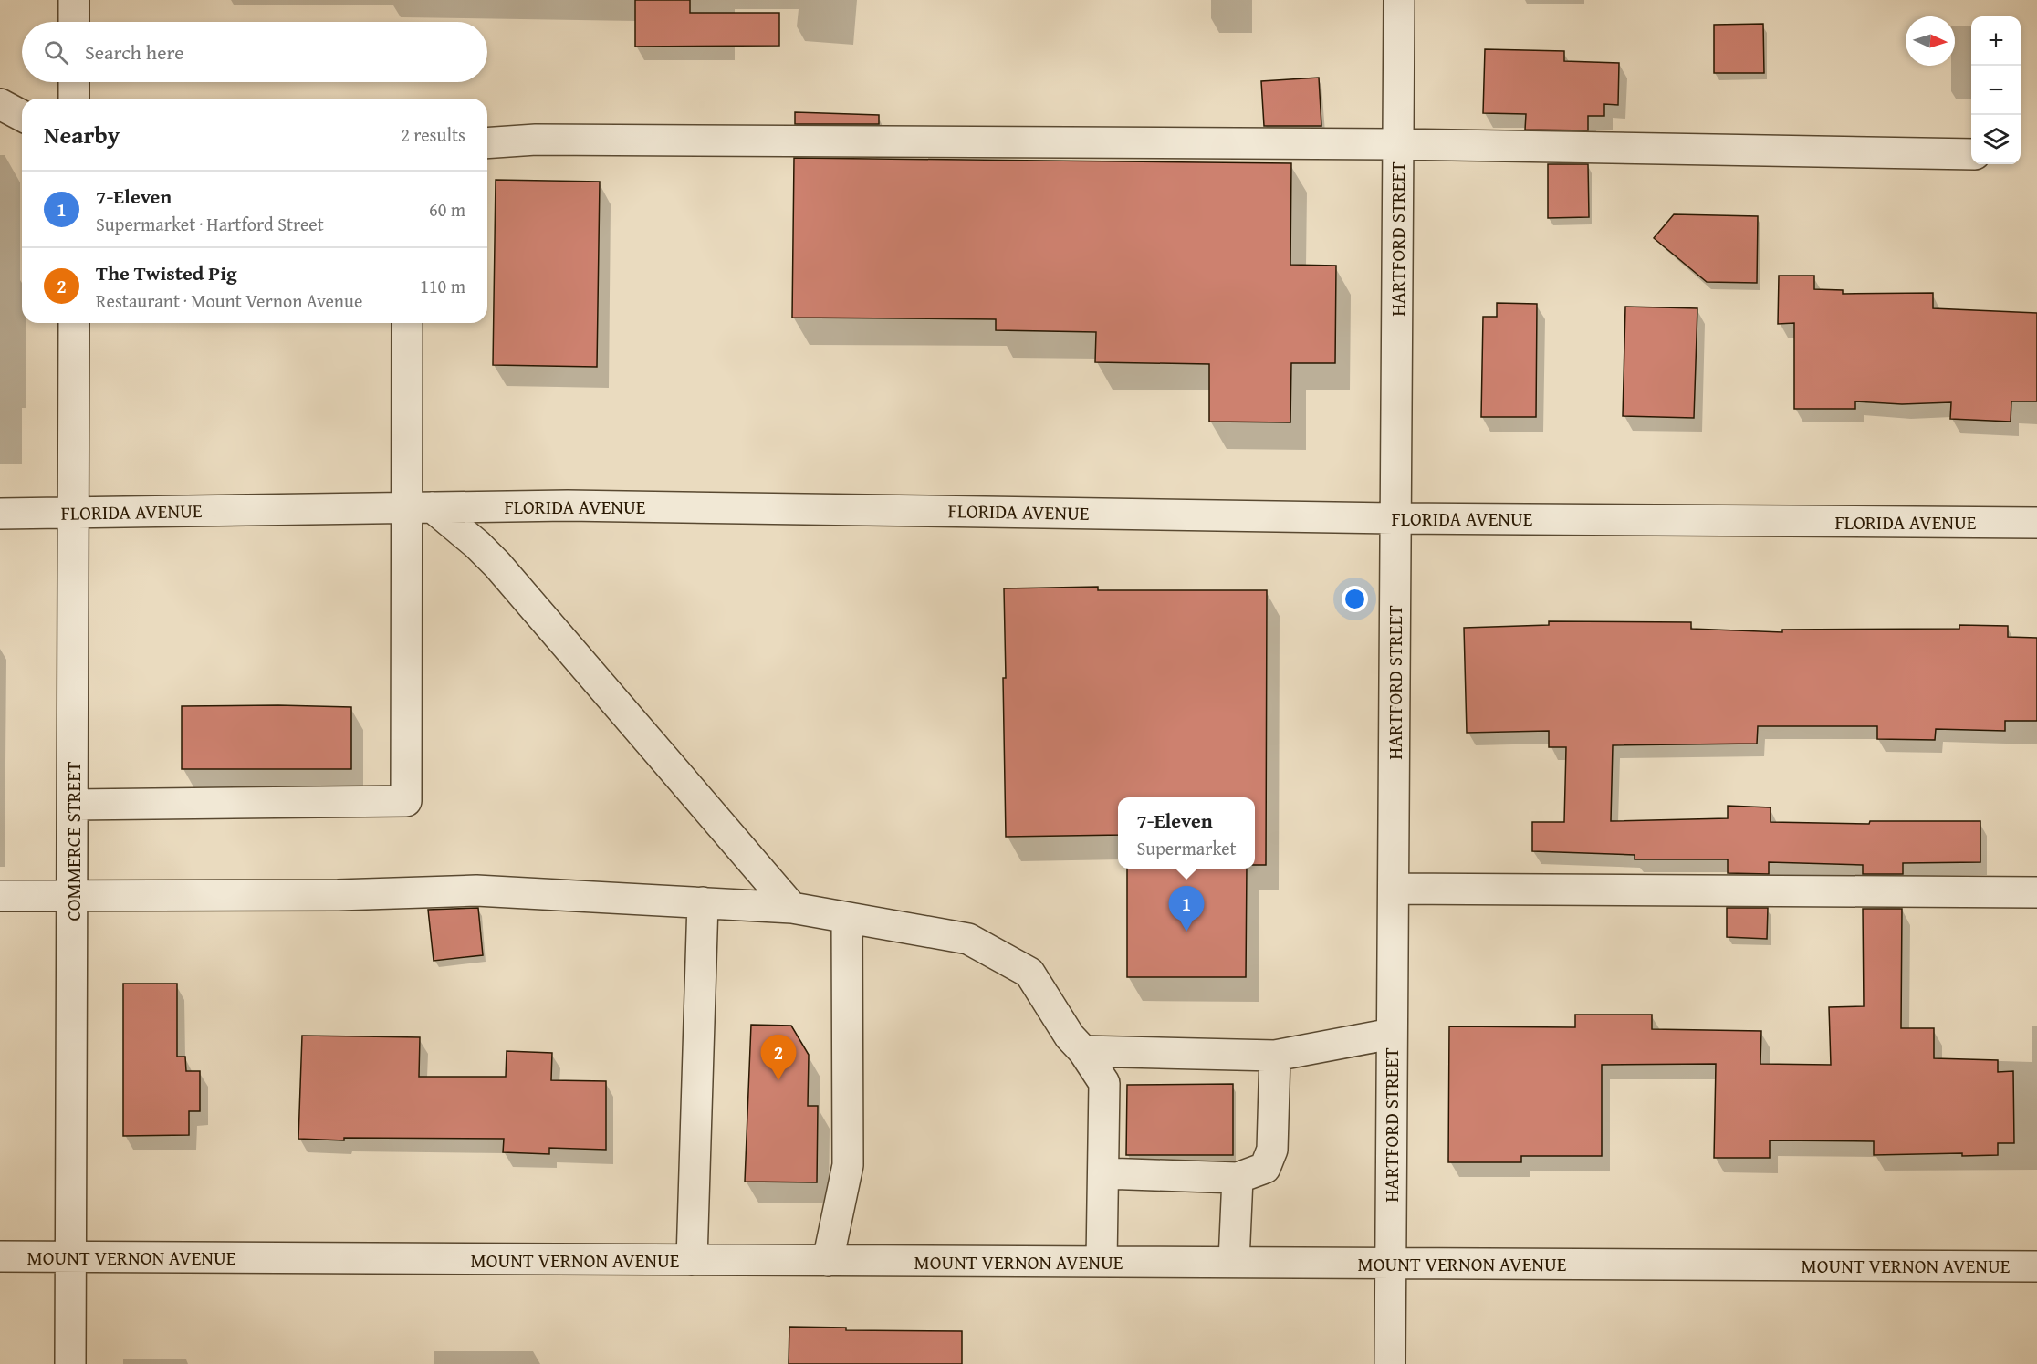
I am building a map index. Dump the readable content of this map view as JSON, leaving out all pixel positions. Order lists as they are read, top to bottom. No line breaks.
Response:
{"streets":{"street":["HARTFORD STREET","FLORIDA AVENUE","COMMERCE STREET","MOUNT VERNON AVENUE"]},"crossings":[["HARTFORD STREET","FLORIDA AVENUE"],["HARTFORD STREET","MOUNT VERNON AVENUE"],["FLORIDA AVENUE","COMMERCE STREET"],["COMMERCE STREET","MOUNT VERNON AVENUE"]],"north":"right","page":{"map_buttons":["+","−"],"search":"Search here","heading":["Nearby","2 results"],"list":[{"mark":"1","name":"7-Eleven","note":"Supermarket · Hartford Street","value":"60 m"},{"mark":"2","name":"The Twisted Pig","note":"Restaurant · Mount Vernon Avenue","value":"110 m"}],"popup":["7-Eleven","Supermarket"],"pins":["1","2"]}}
